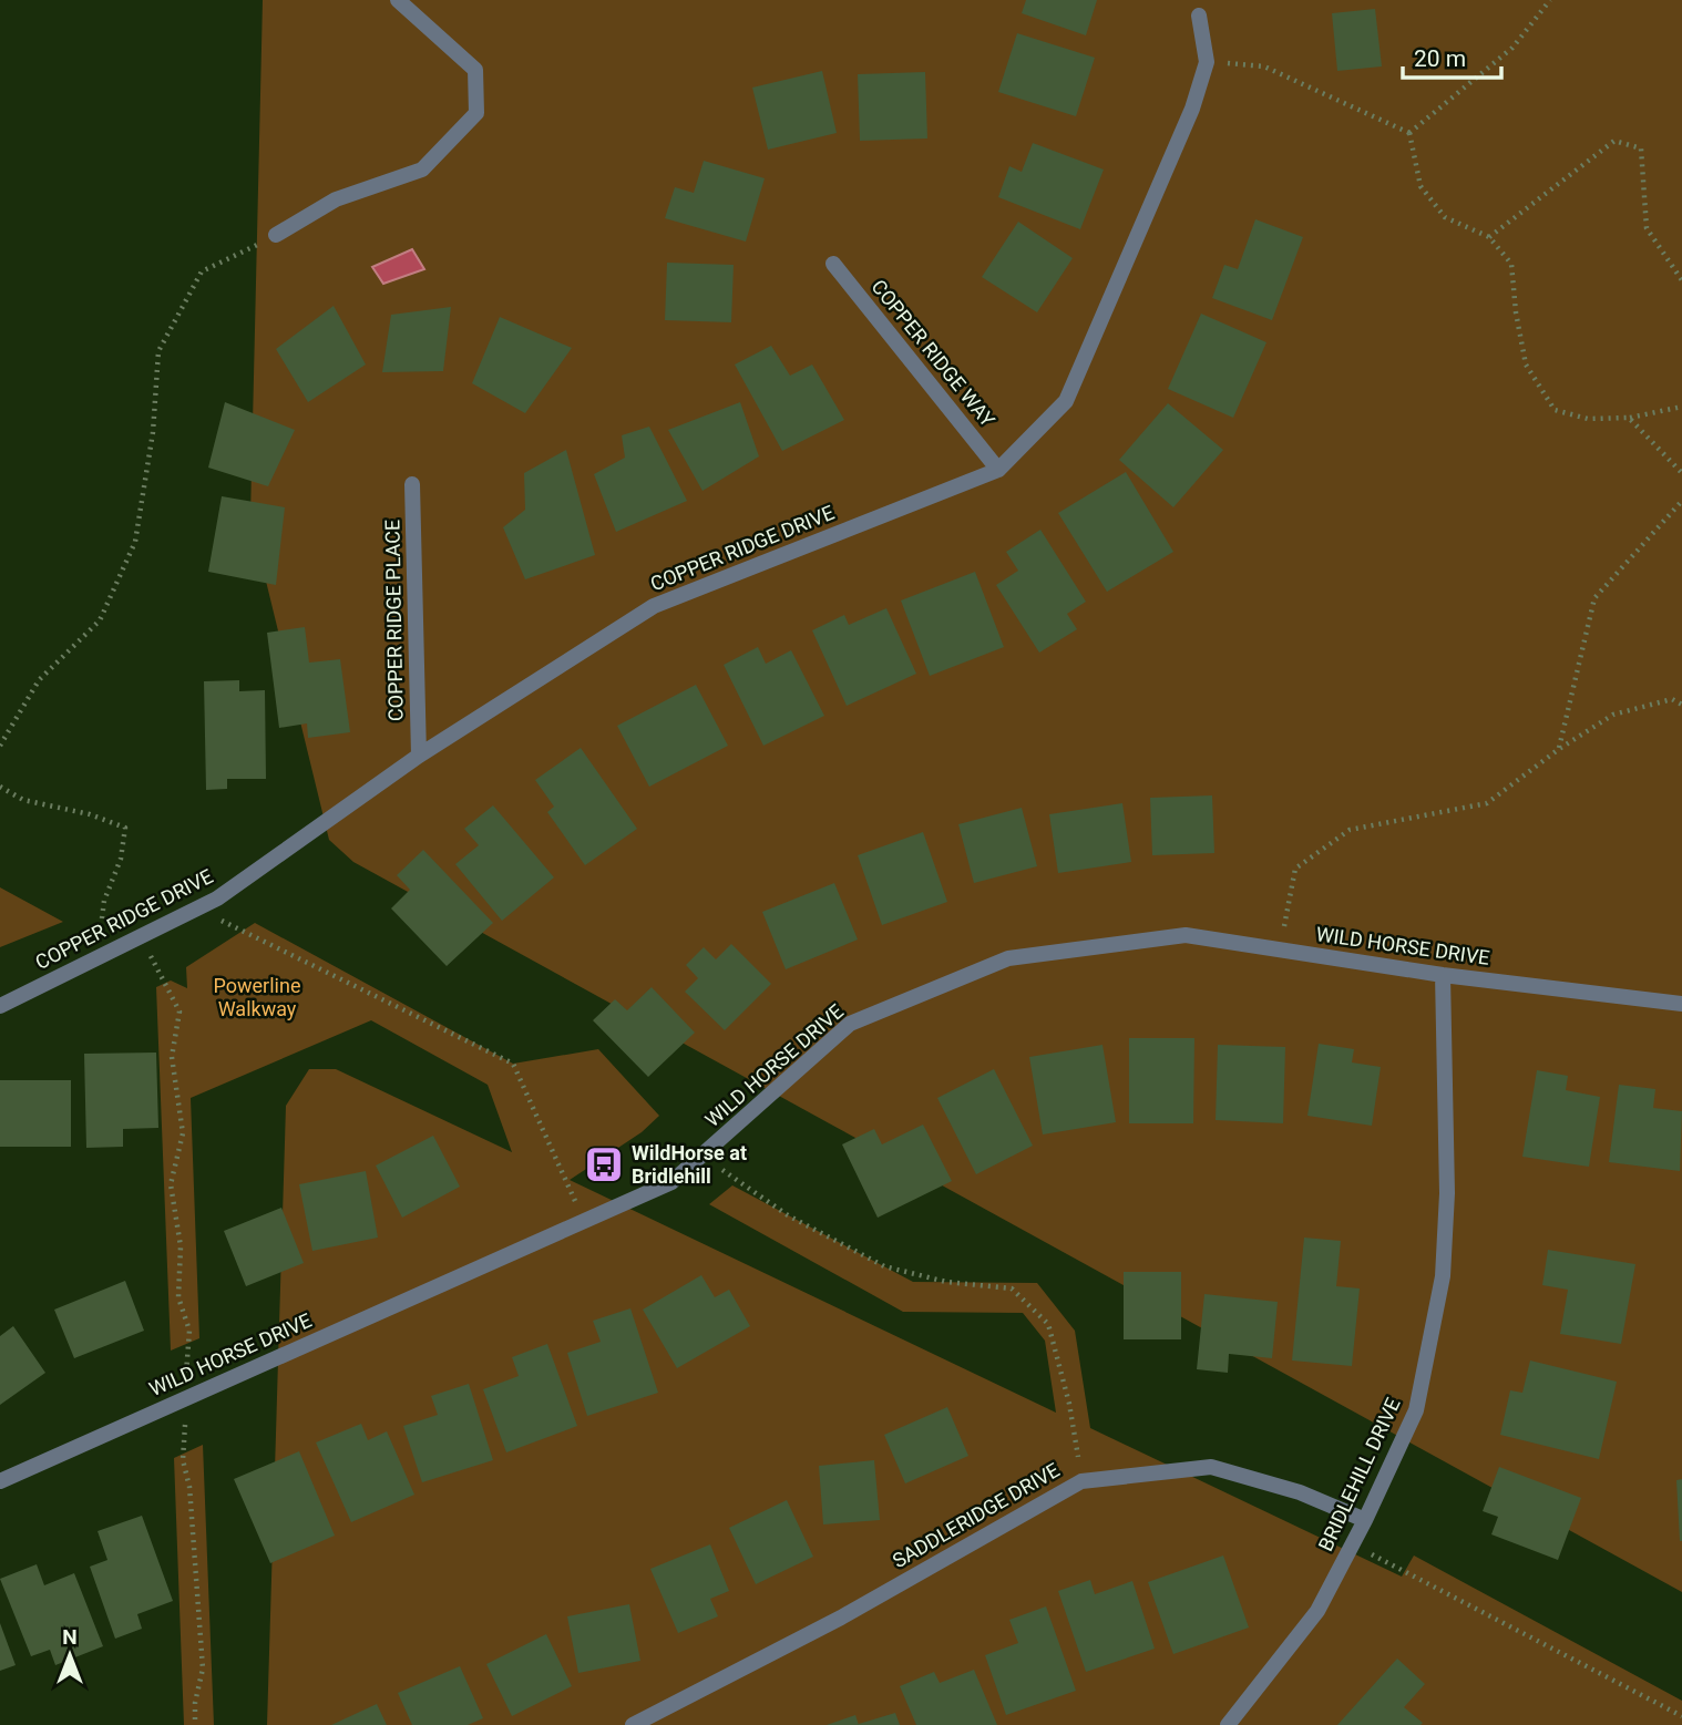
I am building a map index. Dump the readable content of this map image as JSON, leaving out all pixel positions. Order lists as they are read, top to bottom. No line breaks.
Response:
{"streets":{"street":["COPPER RIDGE WAY","COPPER RIDGE DRIVE","COPPER RIDGE PLACE","WILD HORSE DRIVE","BRIDLEHILL DRIVE","SADDLERIDGE DRIVE"]},"crossings":[["COPPER RIDGE WAY","COPPER RIDGE DRIVE"],["COPPER RIDGE DRIVE","COPPER RIDGE PLACE"],["WILD HORSE DRIVE","BRIDLEHILL DRIVE"],["BRIDLEHILL DRIVE","SADDLERIDGE DRIVE"]],"parks":["Powerline Walkway"],"places":{"bus stop":["WildHorse at Bridlehill"]},"scale_bar":"20 m","north":"top"}
